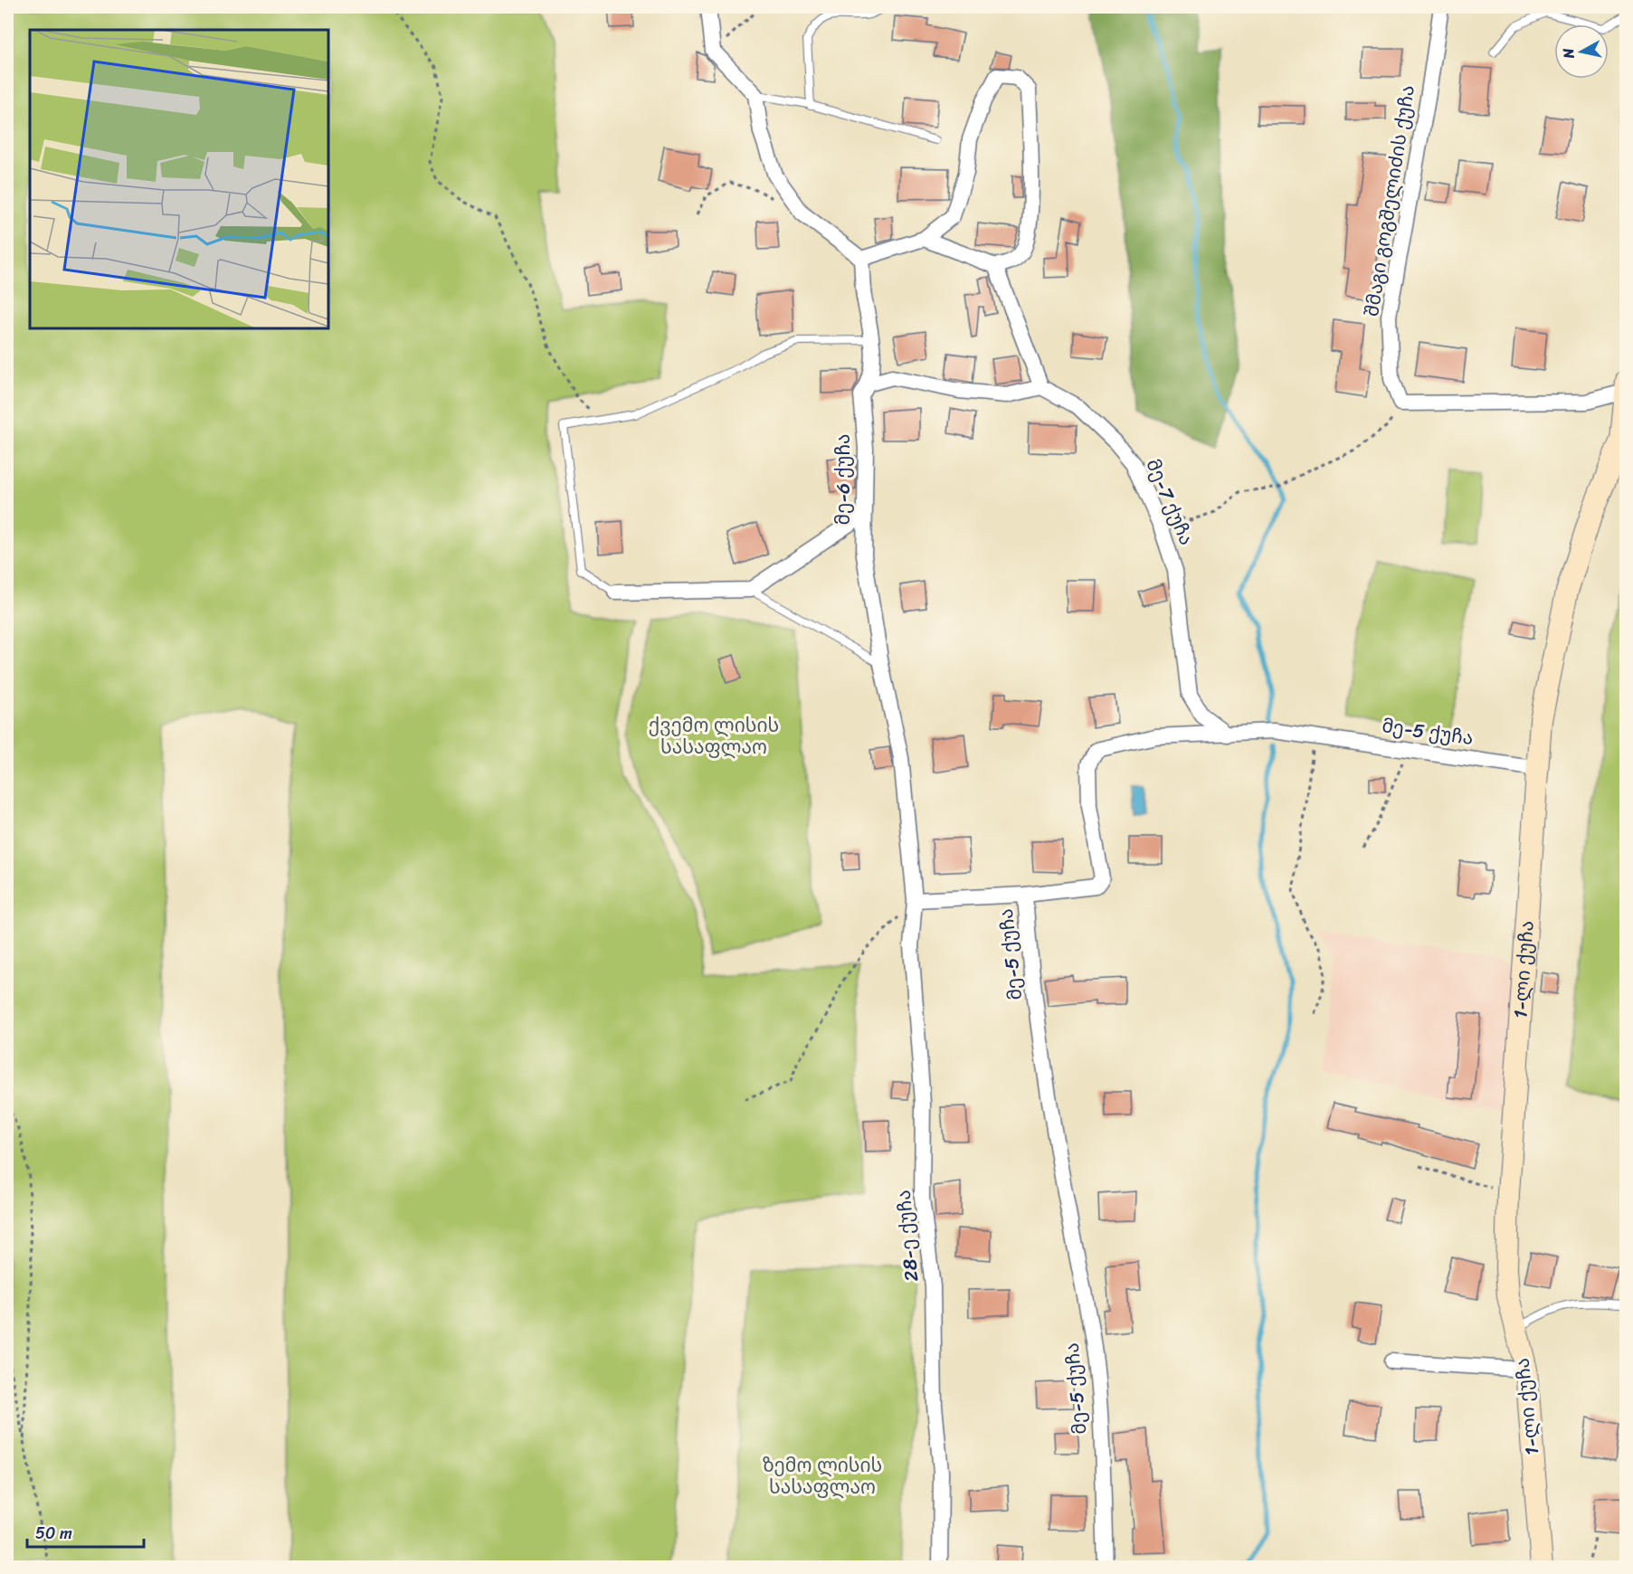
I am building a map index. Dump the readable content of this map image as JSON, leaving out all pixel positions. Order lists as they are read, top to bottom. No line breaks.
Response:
{"streets":{"main road":["1-ლი ქუჩა"],"street":["შმაგი გოგშელიძის ქუჩა","მე-6 ქუჩა","მე-7 ქუჩა","მე-5 ქუჩა","28-ე ქუჩა"]},"crossings":[["მე-6 ქუჩა","28-ე ქუჩა"],["მე-7 ქუჩა","მე-5 ქუჩა"],["მე-5 ქუჩა","1-ლი ქუჩა"]],"parks":["ქვემო ლისის სასაფლაო","ზემო ლისის სასაფლაო"],"scale_bar":"50 m","north":"left"}
